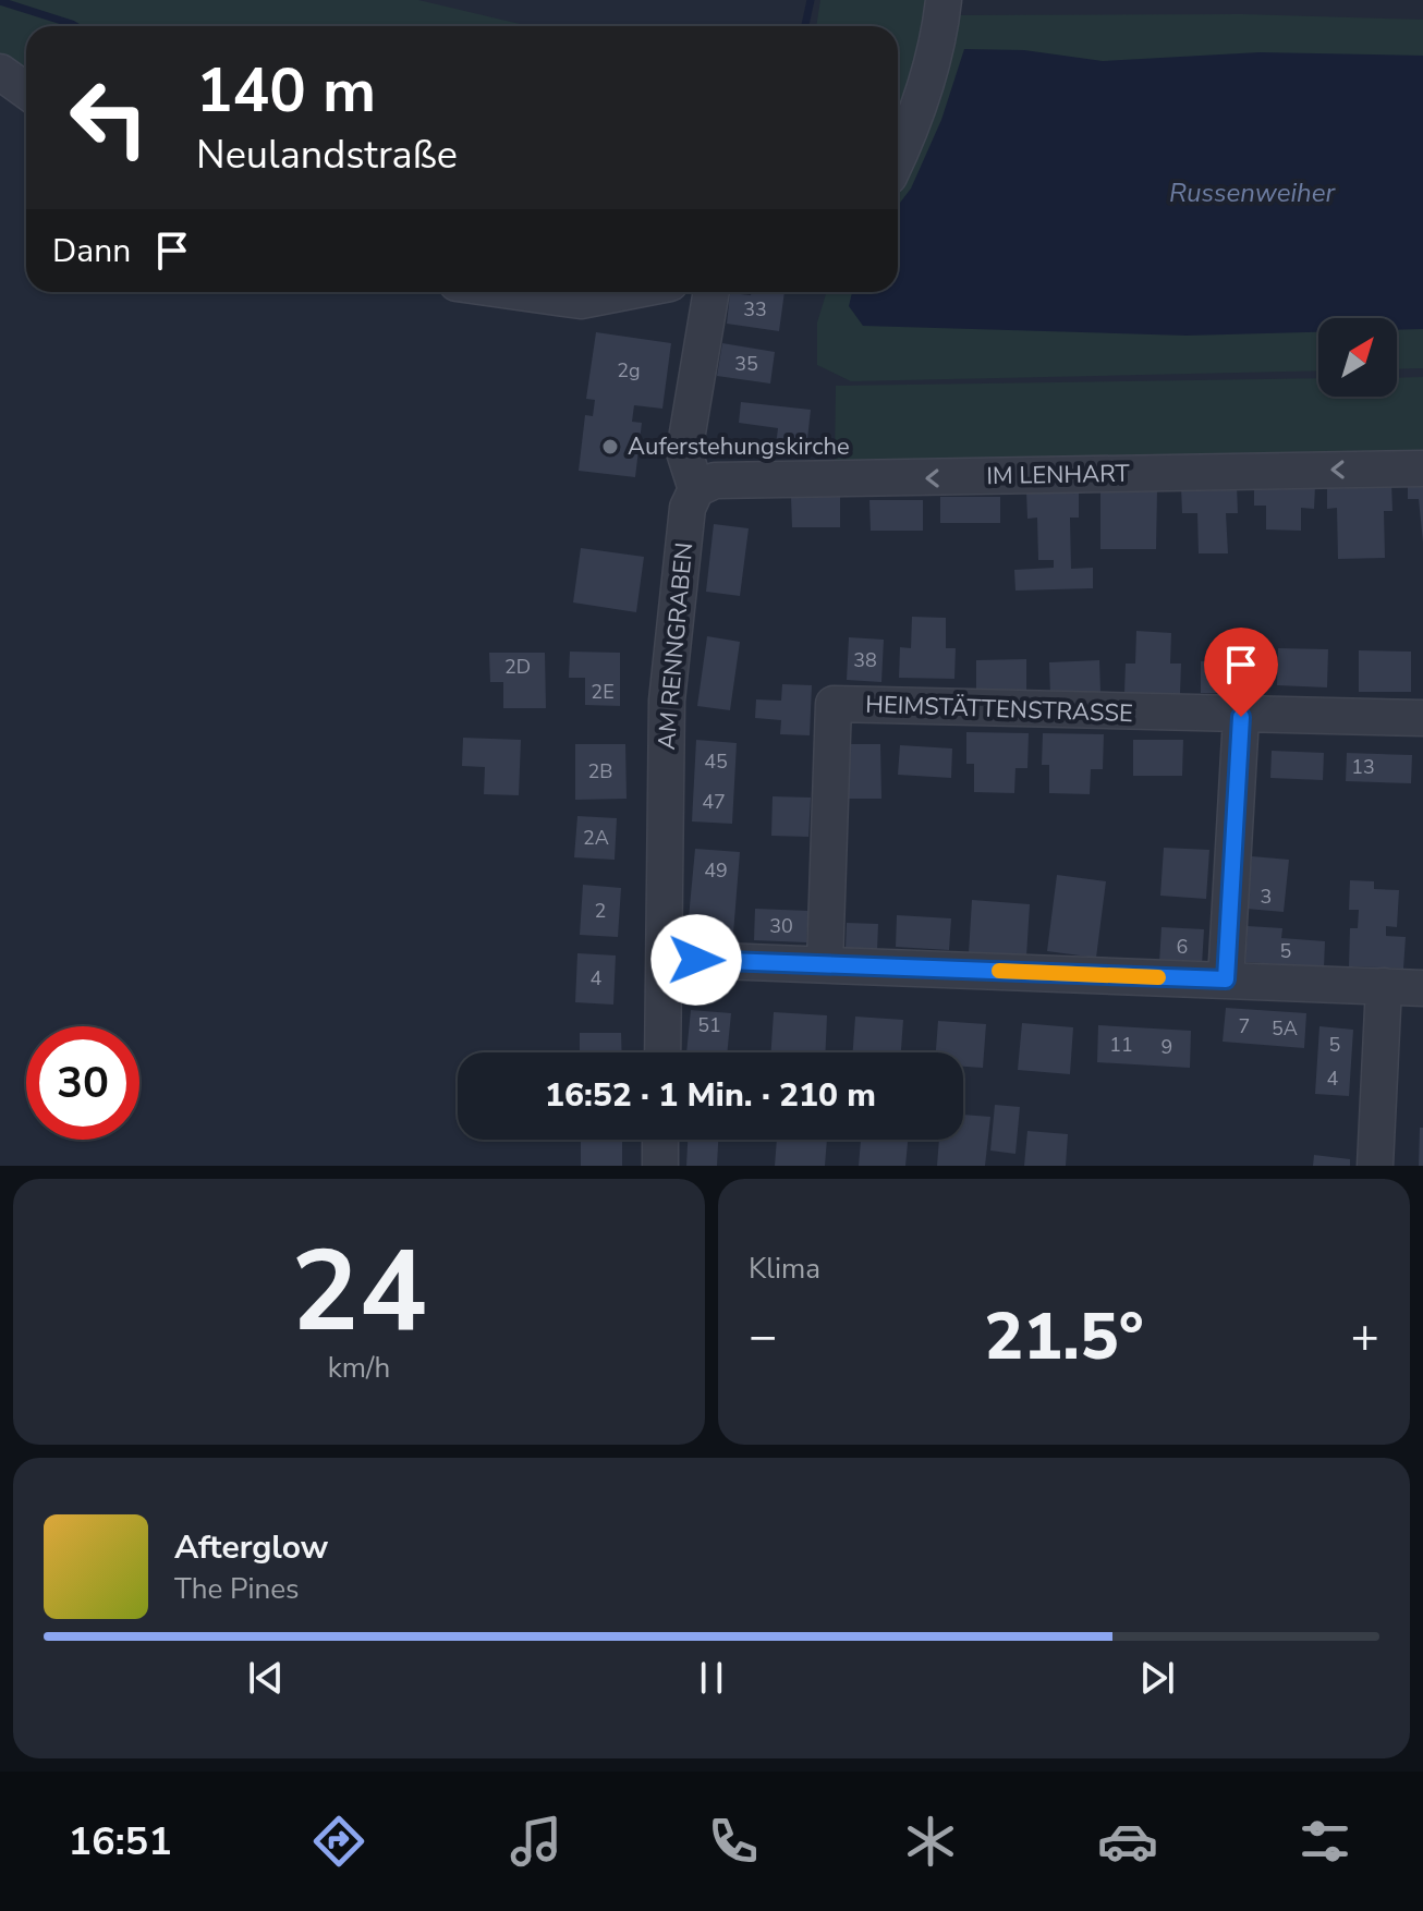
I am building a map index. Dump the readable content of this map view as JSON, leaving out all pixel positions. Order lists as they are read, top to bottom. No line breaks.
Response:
{"streets":{"street":["IM LENHART","AM RENNGRABEN","HEIMSTÄTTENSTRASSE"]},"crossings":[["IM LENHART","AM RENNGRABEN"]],"one_way":["IM LENHART"],"water":["Russenweiher"],"places":["Auferstehungskirche"],"house_numbers":["33","35","2g","38","2D","2E","45","13","2B","47","2A","49","3","2","30","6","5","4","51","7","5A","11","5","9","4"],"north":"top right","page":{"turn":["140 m","Neulandstraße"],"then":"Dann","limit":"30","trip":"16:52 · 1 Min. · 210 m","tile":[["24","km/h"],"Klima"],"heat":["−","21.5°","+"],"song":["Afterglow","The Pines"],"tabs":"16:51"}}
